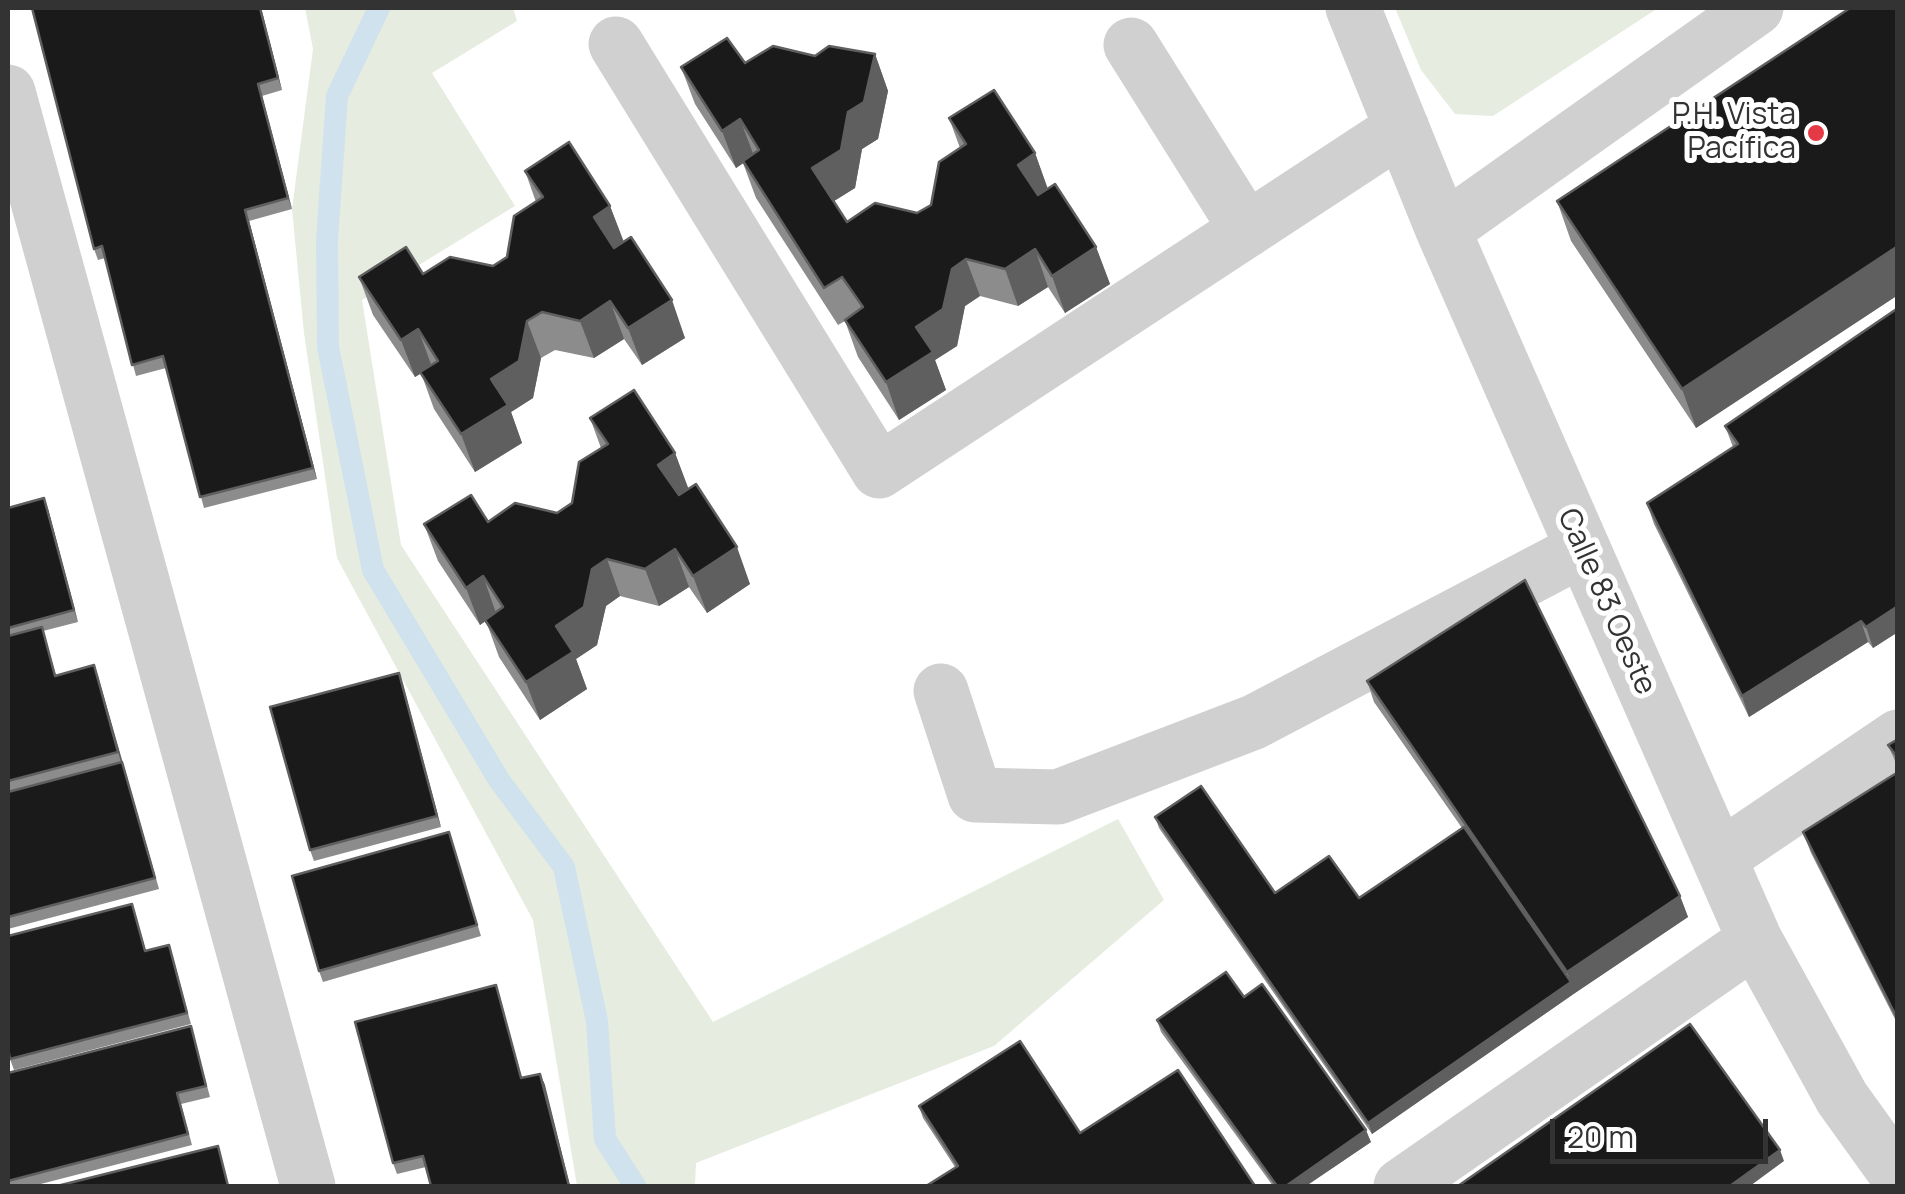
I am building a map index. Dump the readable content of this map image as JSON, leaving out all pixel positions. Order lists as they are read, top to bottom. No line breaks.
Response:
{"streets":{"street":["Calle 83 Oeste"]},"places":["P.H. Vista Pacífica"],"scale_bar":"20 m"}
